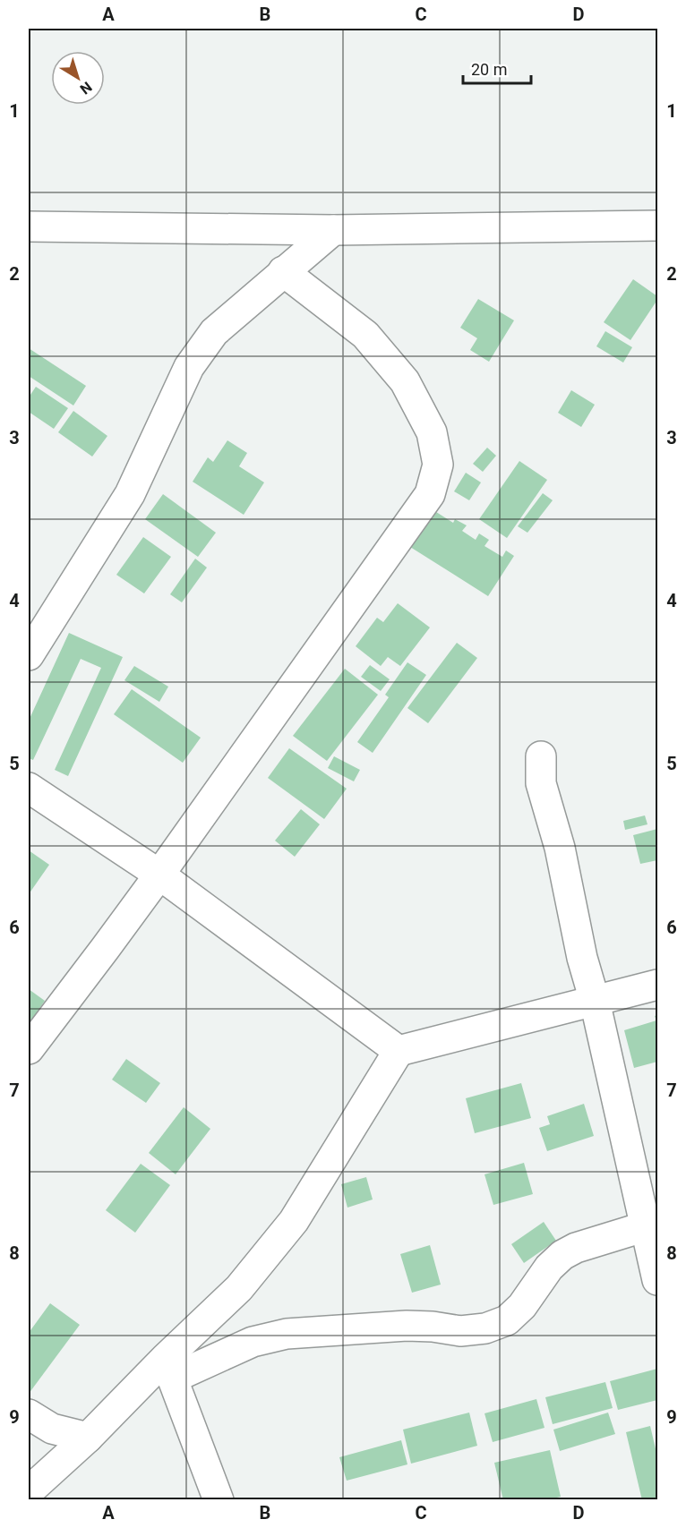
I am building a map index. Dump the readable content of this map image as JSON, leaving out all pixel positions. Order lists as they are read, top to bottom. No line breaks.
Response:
{"scale_bar":"20 m","north":"bottom right","grid":{"columns":["A","B","C","D"],"rows":["1","2","3","4","5","6","7","8","9"]}}
